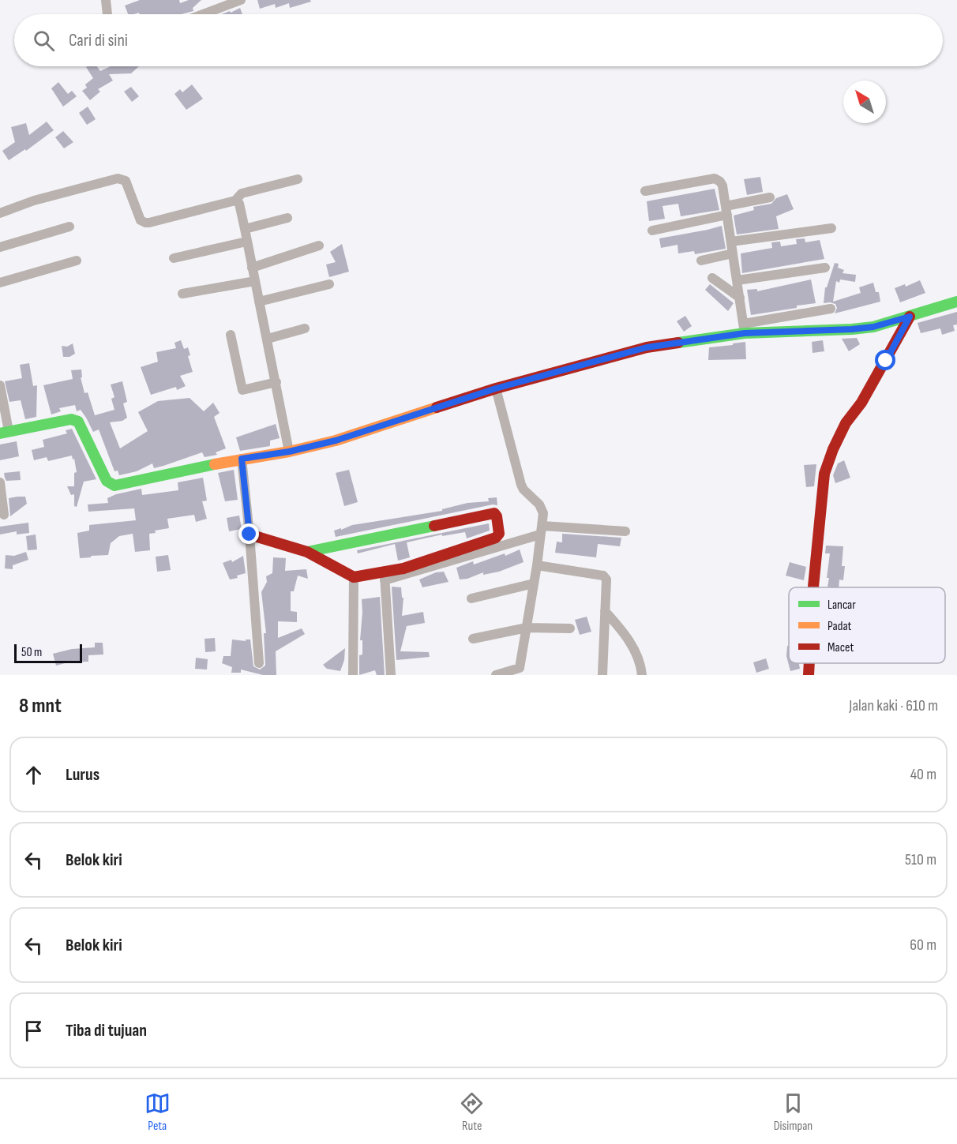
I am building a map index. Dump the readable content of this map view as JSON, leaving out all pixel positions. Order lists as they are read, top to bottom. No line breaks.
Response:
{"legend":["Lancar","Padat","Macet"],"scale_bar":"50 m","north":"top left","page":{"search":"Cari di sini","scale":"50 m","heading":["8 mnt","Jalan kaki · 610 m"],"list":[["Lurus","40 m"],["Belok kiri","510 m"],["Belok kiri","60 m"],"Tiba di tujuan"],"nav":["Peta","Rute","Disimpan"]}}
